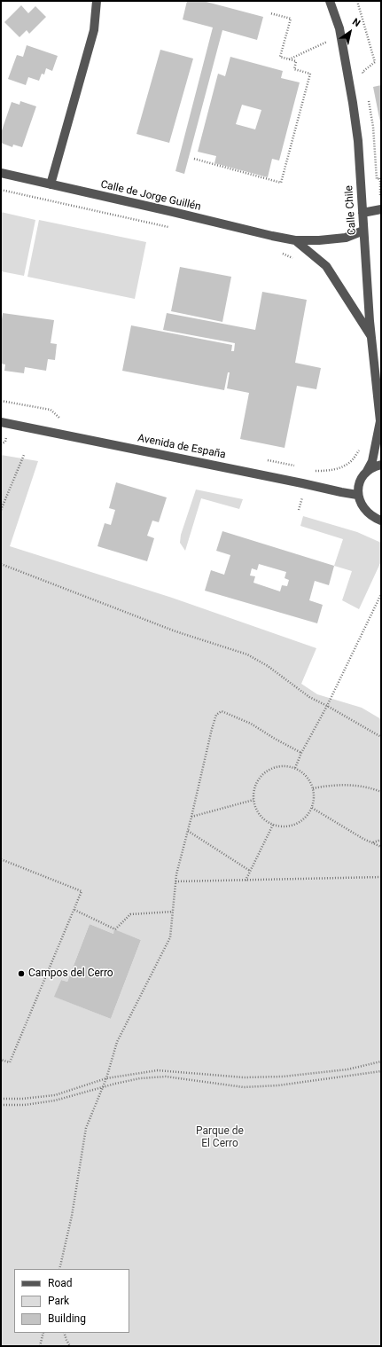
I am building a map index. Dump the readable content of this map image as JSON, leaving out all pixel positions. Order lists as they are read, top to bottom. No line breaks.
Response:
{"streets":{"street":["Calle de Jorge Guillén","Calle Chile","Avenida de España"]},"crossings":[["Calle de Jorge Guillén","Calle Chile"],["Calle Chile","Avenida de España"]],"parks":["Parque de El Cerro"],"places":["Campos del Cerro"],"legend":["Road","Park","Building"],"north":"top right"}
